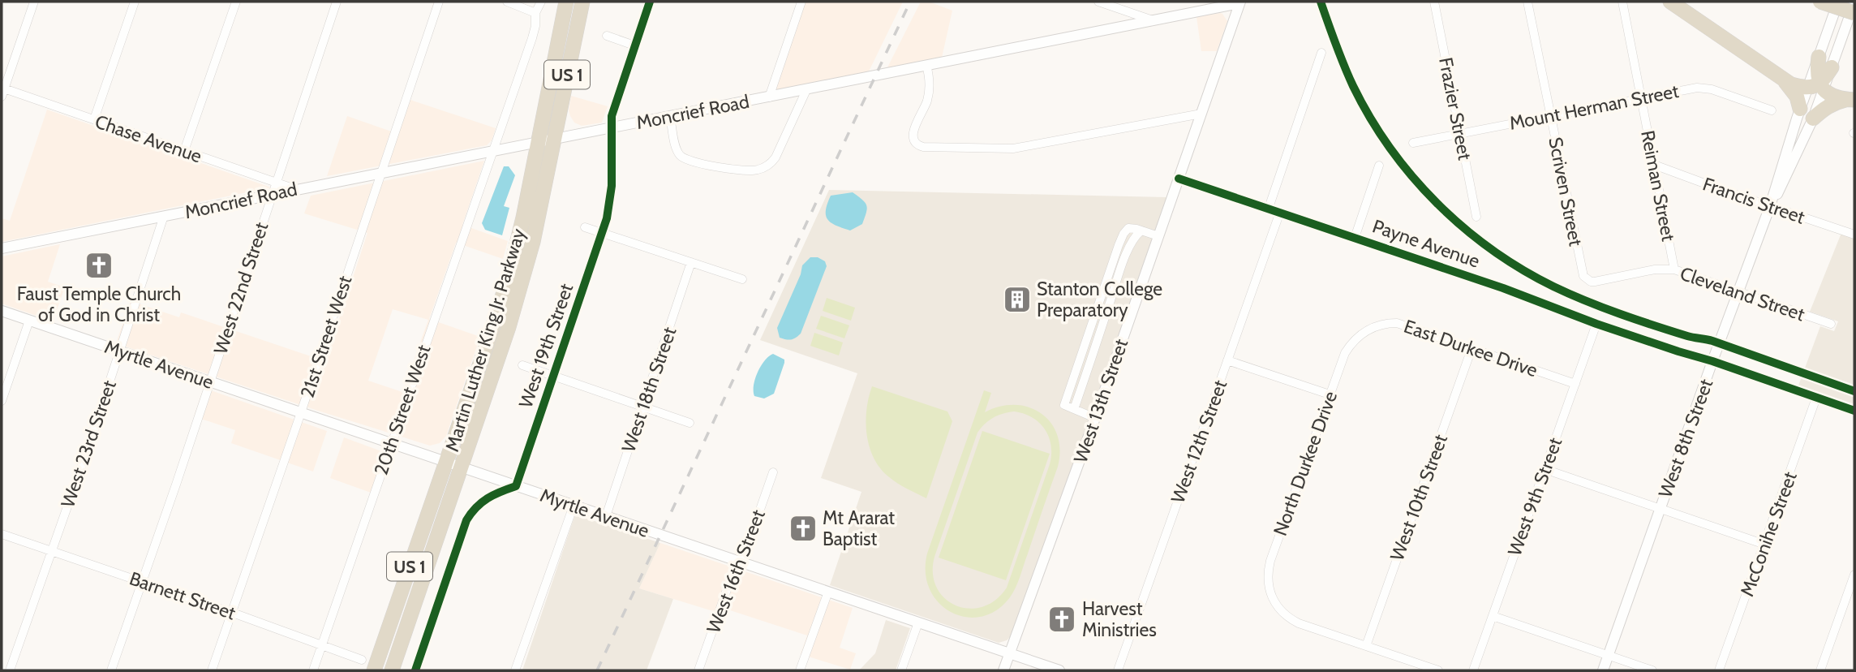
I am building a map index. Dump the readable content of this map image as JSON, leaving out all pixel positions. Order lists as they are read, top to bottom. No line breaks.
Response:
{"streets":{"highway":["US 1","Martin Luther King Jr. Parkway"],"main road":["Moncrief Road","Myrtle Avenue","West 13th Street","West 8th Street"],"street":["Mount Herman Street","Frazier Street","Chase Avenue","Reiman Street","Scriven Street","Francis Street","Payne Avenue","West 22nd Street","Cleveland Street","21st Street West","West 19th Street","East Durkee Drive","West 18th Street","20th Street West","West 12th Street","West 23rd Street","North Durkee Drive","West 9th Street","West 10th Street","McConihe Street","West 16th Street","Barnett Street"]},"crossings":[["Mount Herman Street","Frazier Street"],["Mount Herman Street","Reiman Street"],["Mount Herman Street","Scriven Street"],["Moncrief Road","Chase Avenue"],["Moncrief Road","West 22nd Street"],["Moncrief Road","21st Street West"],["Moncrief Road","Martin Luther King Jr. Parkway"],["Moncrief Road","West 19th Street"],["Moncrief Road","West 13th Street"],["Moncrief Road","20th Street West"],["Moncrief Road","West 23rd Street"],["Chase Avenue","West 22nd Street"],["Reiman Street","Francis Street"],["Reiman Street","Cleveland Street"],["Scriven Street","Cleveland Street"],["Francis Street","West 8th Street"],["Payne Avenue","West 13th Street"],["Payne Avenue","West 8th Street"],["Payne Avenue","West 12th Street"],["Payne Avenue","West 9th Street"],["Payne Avenue","McConihe Street"],["West 22nd Street","Myrtle Avenue"],["West 22nd Street","Barnett Street"],["Cleveland Street","West 8th Street"],["21st Street West","Myrtle Avenue"],["21st Street West","Barnett Street"],["Martin Luther King Jr. Parkway","Myrtle Avenue"],["West 19th Street","Myrtle Avenue"],["East Durkee Drive","North Durkee Drive"],["East Durkee Drive","West 9th Street"],["East Durkee Drive","West 10th Street"],["Myrtle Avenue","West 18th Street"],["Myrtle Avenue","West 13th Street"],["Myrtle Avenue","20th Street West"],["Myrtle Avenue","West 23rd Street"],["Myrtle Avenue","West 16th Street"],["20th Street West","Barnett Street"],["West 23rd Street","Barnett Street"],["North Durkee Drive","West 10th Street"]],"places":{"church":["Faust Temple Church of God in Christ","Mt Ararat Baptist","Harvest Ministries"],"building":["Stanton College Preparatory"]}}
